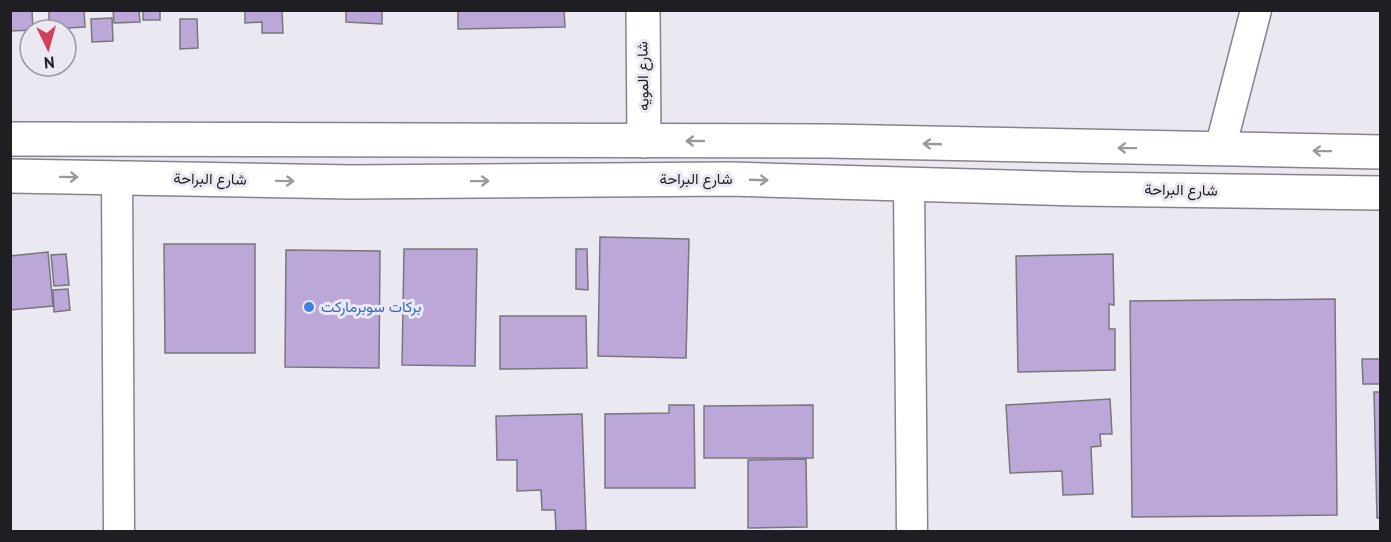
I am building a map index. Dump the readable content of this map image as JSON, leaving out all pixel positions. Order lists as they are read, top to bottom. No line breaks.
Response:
{"streets":{"street":["شارع المويه","شارع البراحة"]},"places":["بركات سوبرماركت"],"north":"bottom"}
